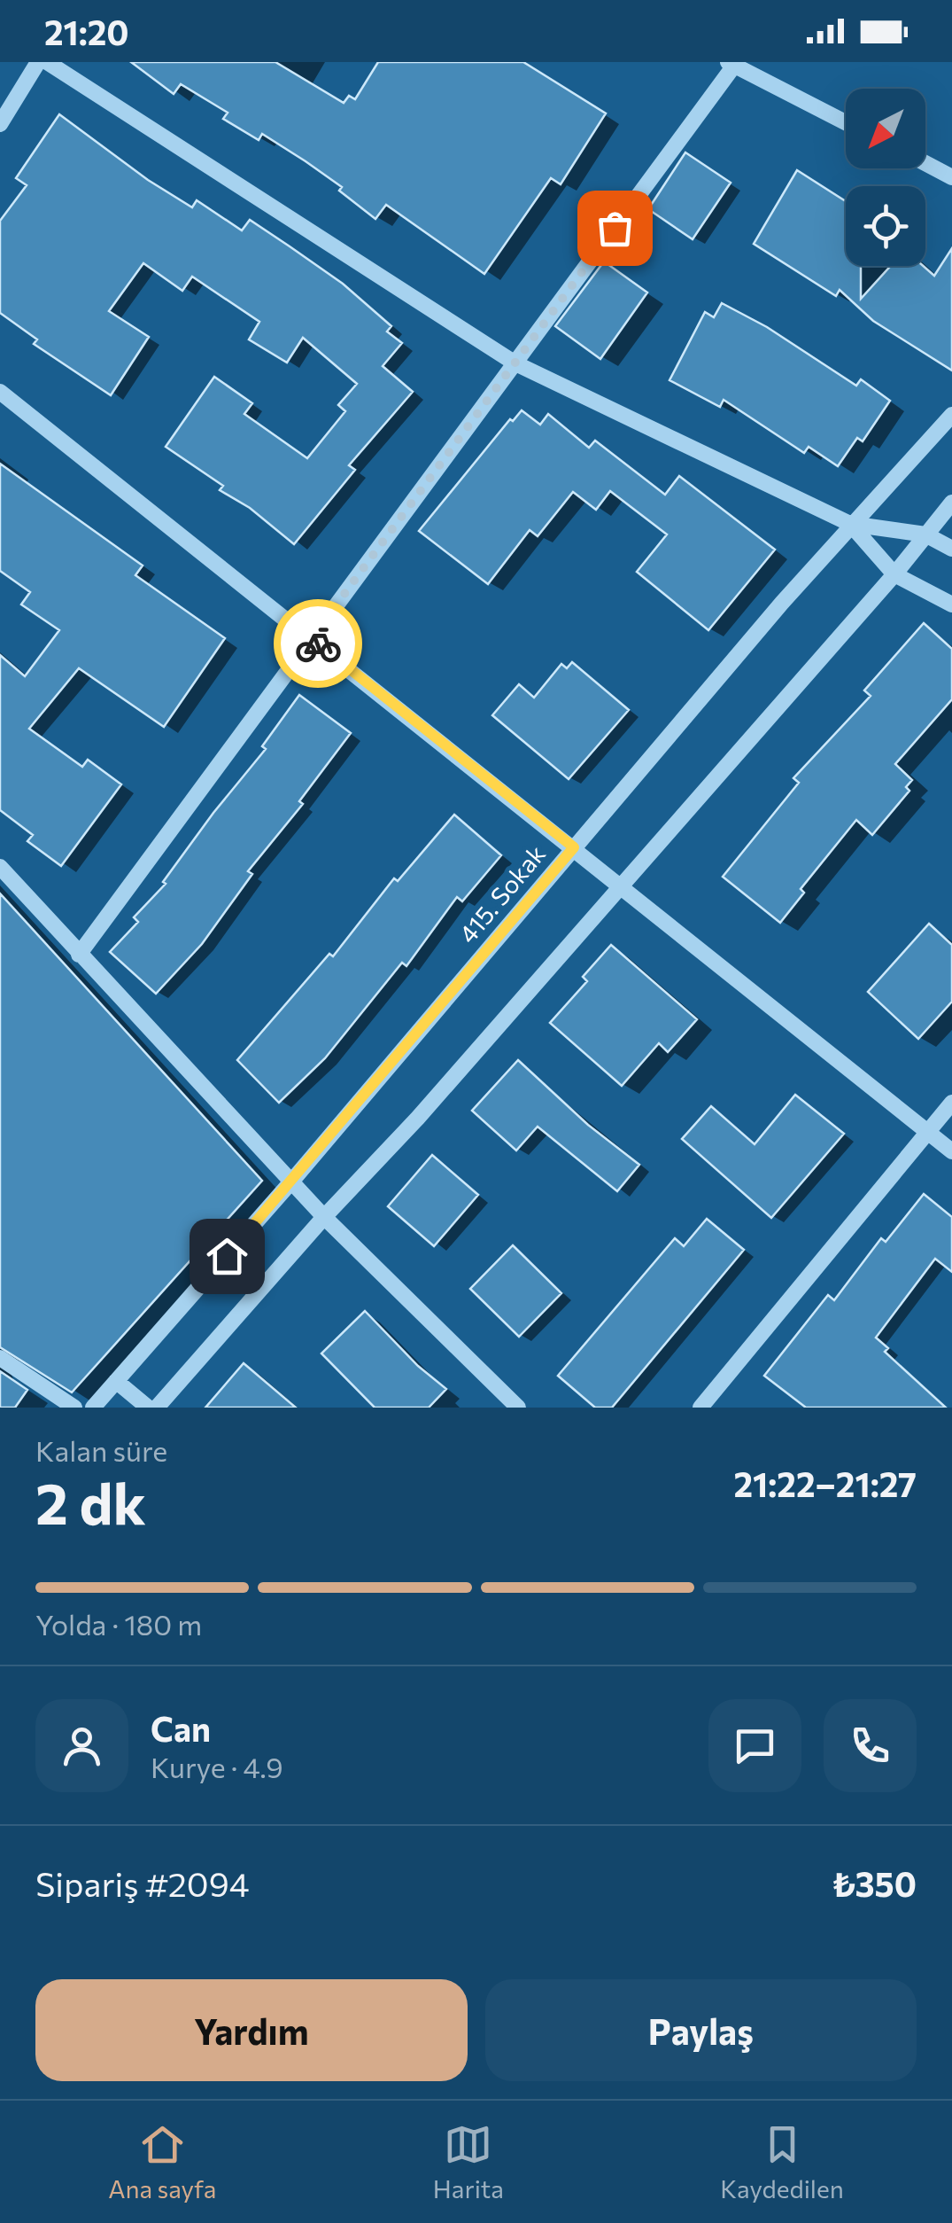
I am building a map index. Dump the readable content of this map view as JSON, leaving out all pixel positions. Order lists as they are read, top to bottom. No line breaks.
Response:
{"streets":{"street":["415. Sokak"]},"north":"bottom left","page":{"status":"21:20","heading":["2 dk","Kalan süre","21:22–21:27"],"panel":["Can","Kurye · 4.9","Sipariş #2094","₺350"],"bar":"Yolda · 180 m","buttons":["Yardım","Paylaş"],"tabs":["Ana sayfa","Harita","Kaydedilen"]}}
